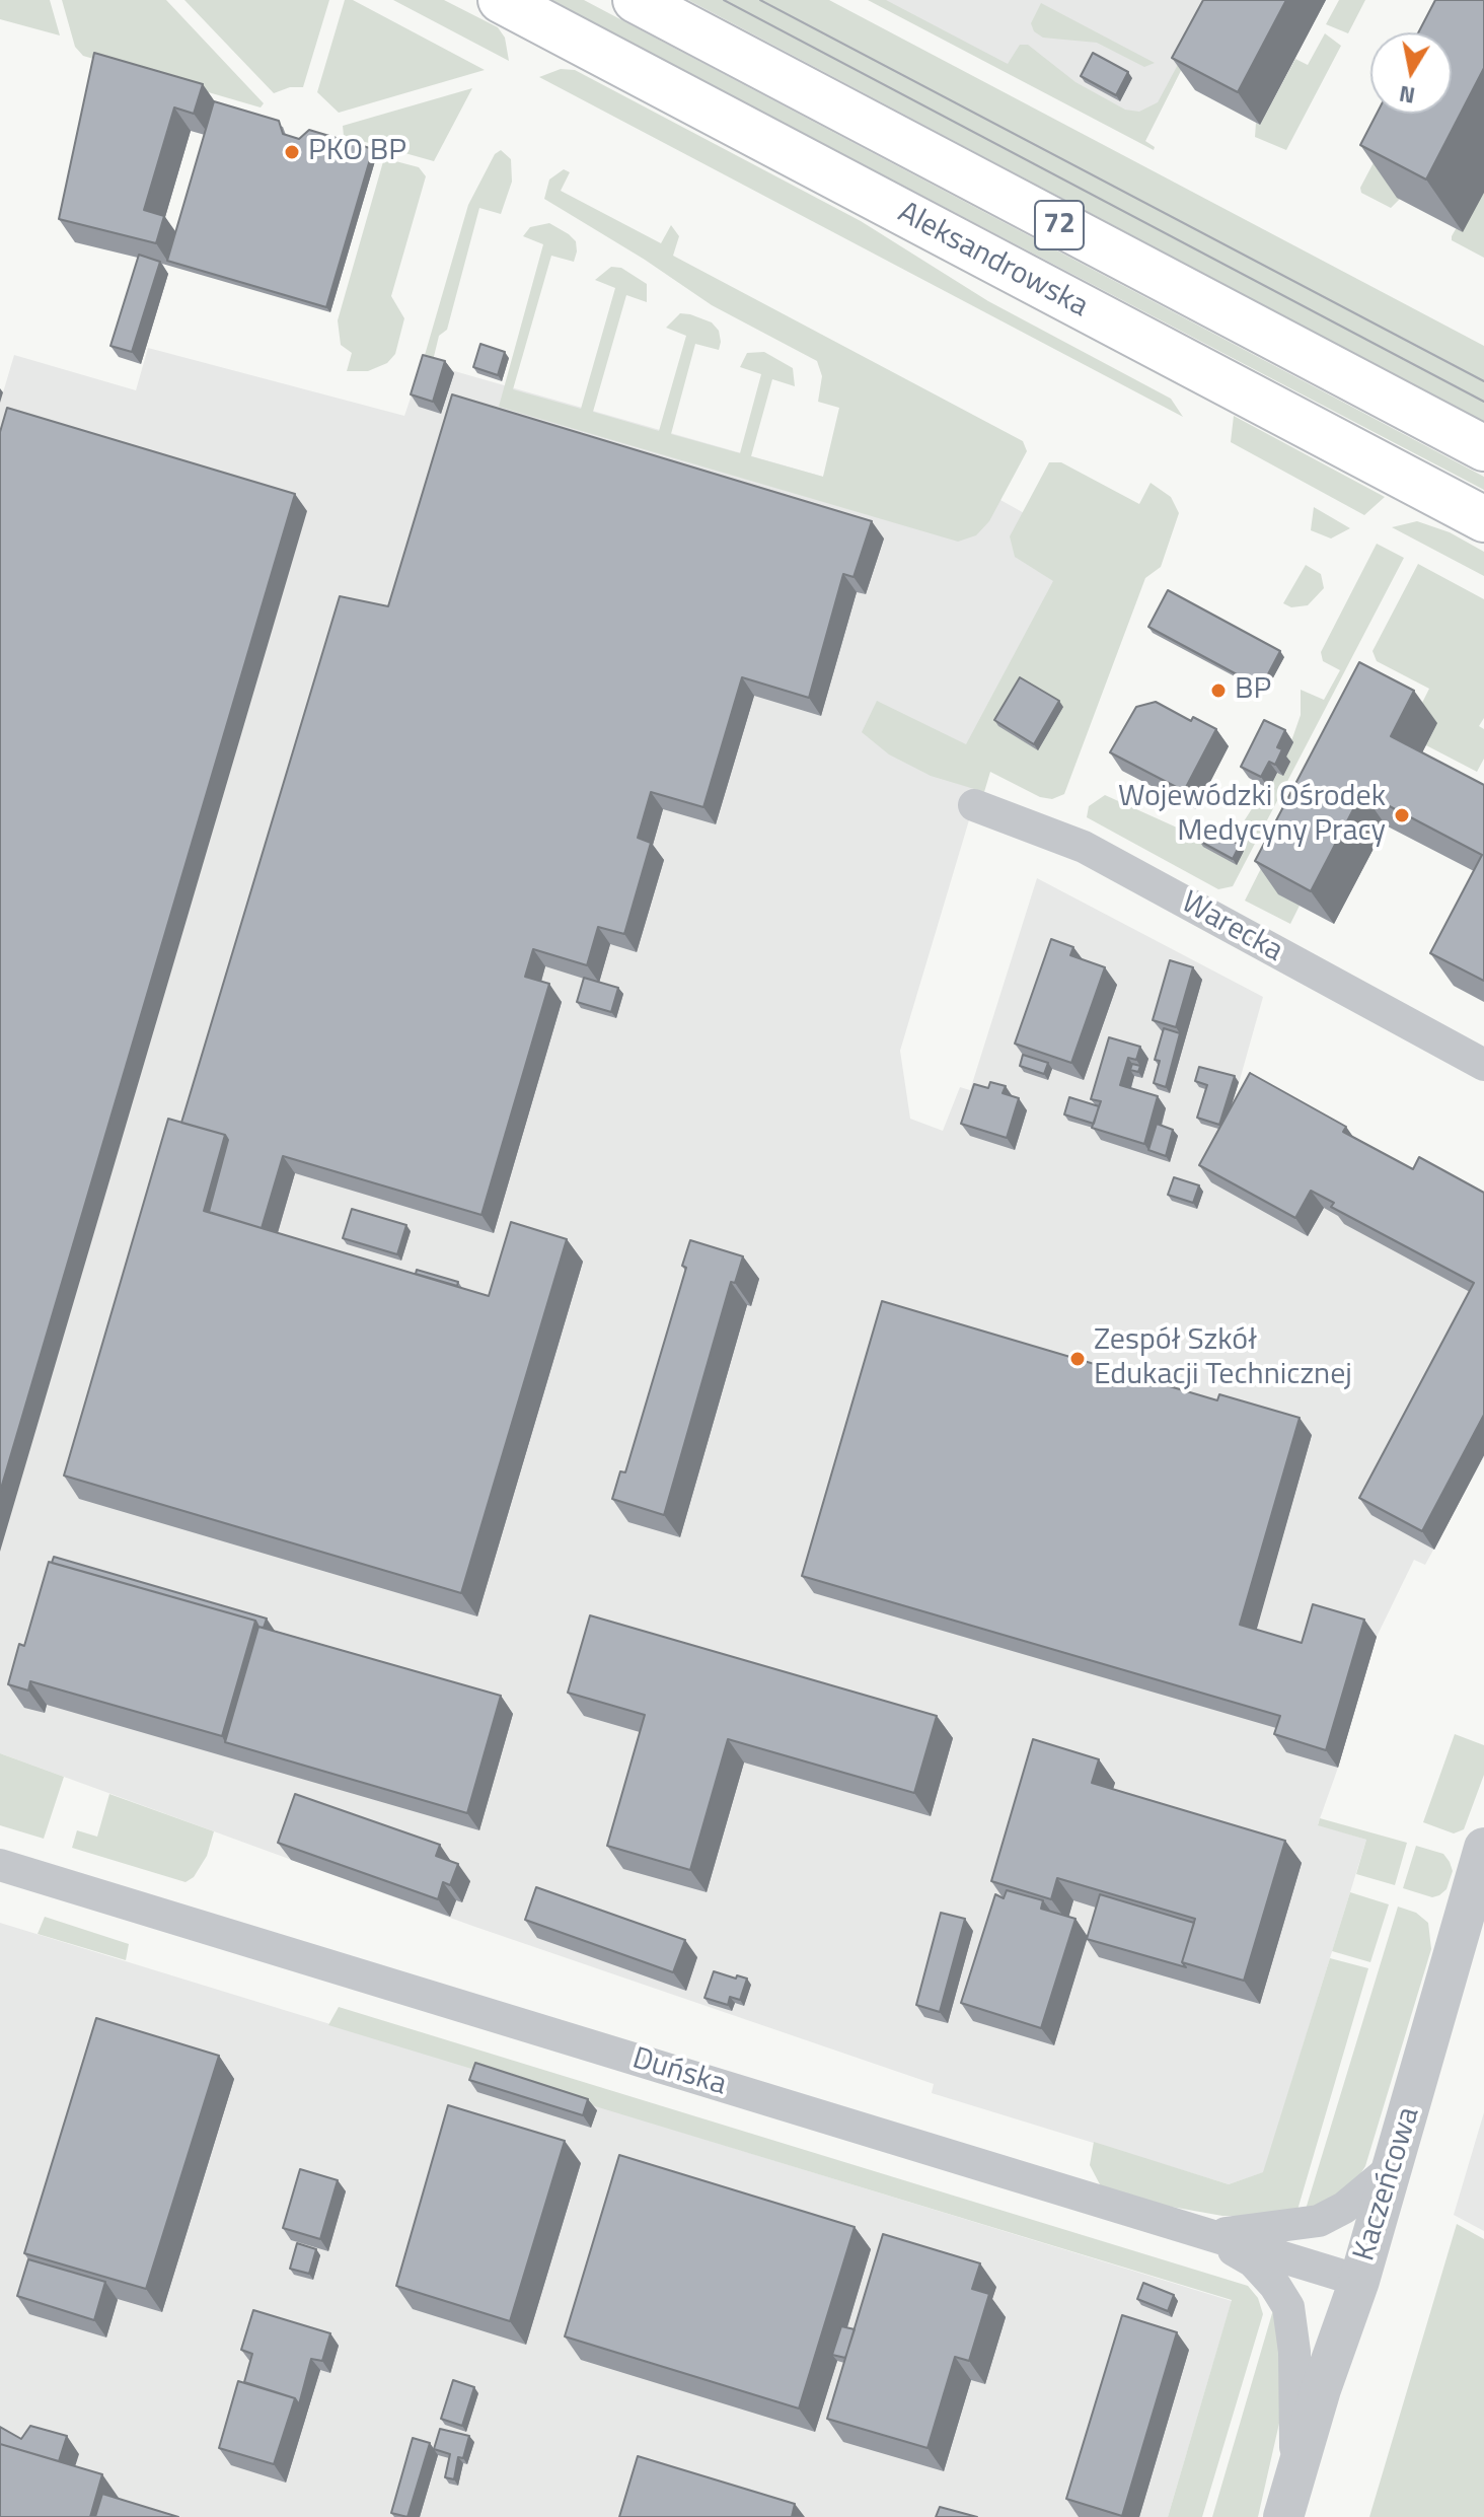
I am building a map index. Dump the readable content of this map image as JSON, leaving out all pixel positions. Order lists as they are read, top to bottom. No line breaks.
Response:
{"streets":{"main road":["72","Aleksandrowska"],"street":["Warecka","Duńska","Kaczeńcowa"]},"crossings":[["Duńska","Kaczeńcowa"]],"places":["PKO BP","BP","Wojewódzki Ośrodek Medycyny Pracy","Zespół Szkół Edukacji Technicznej"],"north":"bottom"}
